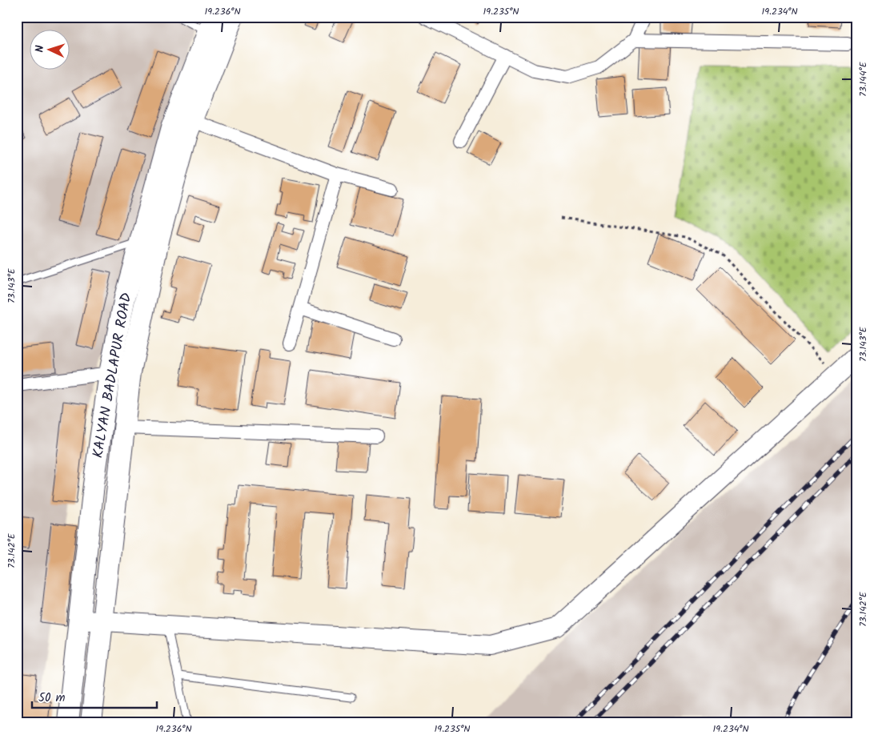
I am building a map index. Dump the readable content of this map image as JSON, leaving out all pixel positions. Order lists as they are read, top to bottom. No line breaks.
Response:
{"streets":{"main road":["KALYAN BADLAPUR ROAD"]},"scale_bar":"50 m","north":"left","coordinates":["19.236°N","19.235°N","19.234°N","73.144°E","73.143°E","73.142°E"]}
